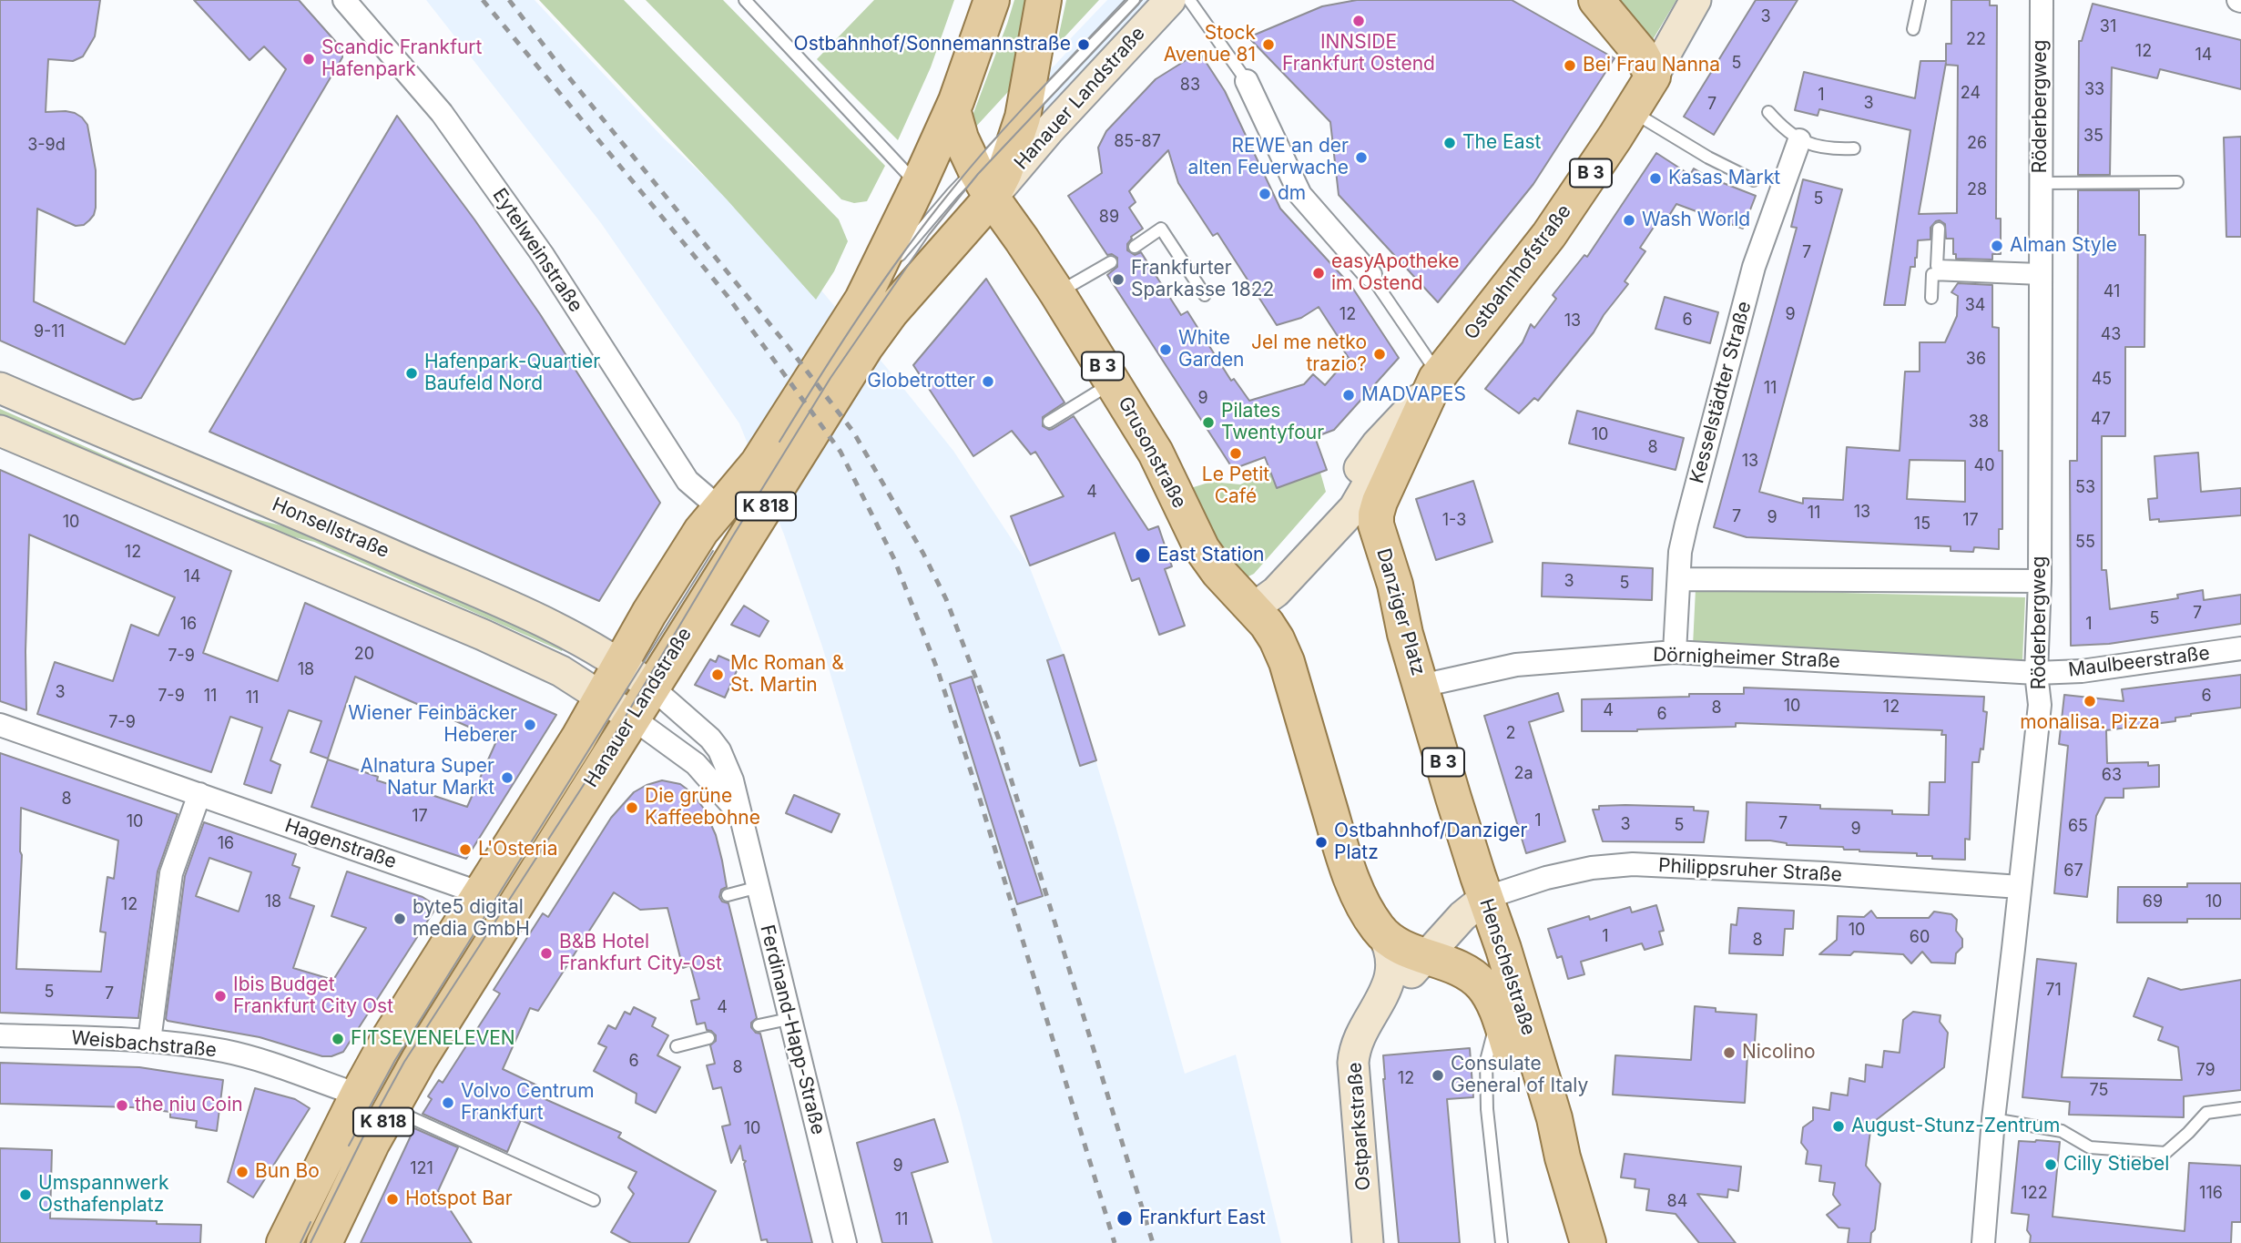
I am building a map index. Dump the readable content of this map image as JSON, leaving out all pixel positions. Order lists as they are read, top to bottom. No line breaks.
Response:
{"streets":{"main road":["Hanauer Landstraße","B 3","Ostbahnhofstraße","Grusonstraße","K 818","Danziger Platz","Henschelstraße"],"street":["Röderbergweg","Eytelweinstraße","Kesselstädter Straße","Honsellstraße","Dörnigheimer Straße","Maulbeerstraße","Hagenstraße","Philippsruher Straße","Ferdinand-Happ-Straße","Weisbachstraße","Ostparkstraße"]},"crossings":[["Hanauer Landstraße","B 3"],["Hanauer Landstraße","Eytelweinstraße"],["Hanauer Landstraße","Grusonstraße"],["Hanauer Landstraße","Honsellstraße"],["Hanauer Landstraße","Hagenstraße"],["Hanauer Landstraße","Ferdinand-Happ-Straße"],["Hanauer Landstraße","Weisbachstraße"],["Röderbergweg","Dörnigheimer Straße"],["Röderbergweg","Maulbeerstraße"],["Röderbergweg","Philippsruher Straße"],["B 3","Ostbahnhofstraße"],["B 3","Grusonstraße"],["B 3","Danziger Platz"],["B 3","Henschelstraße"],["B 3","Ostparkstraße"],["Ostbahnhofstraße","Danziger Platz"],["Kesselstädter Straße","Dörnigheimer Straße"],["Honsellstraße","Ferdinand-Happ-Straße"],["Danziger Platz","Dörnigheimer Straße"],["Danziger Platz","Philippsruher Straße"],["Danziger Platz","Henschelstraße"],["Dörnigheimer Straße","Maulbeerstraße"],["Philippsruher Straße","Henschelstraße"],["Henschelstraße","Ostparkstraße"]],"places":["INNSIDE Frankfurt Ostend","Ostbahnhof/Sonnemannstraße","Stock Avenue 81","Scandic Frankfurt Hafenpark","Bei Frau Nanna","The East","REWE an der alten Feuerwache","Kasas Markt","dm","Wash World","Alman Style","easyApotheke im Ostend","Frankfurter Sparkasse 1822","White Garden","Jel me netko trazio?","Hafenpark-Quartier Baufeld Nord","Globetrotter","MADVAPES","Pilates Twentyfour","Le Petit Café","East Station","Mc Roman & St. Martin","monalisa. Pizza","Wiener Feinbäcker Heberer","Alnatura Super Natur Markt","Die grüne Kaffeebohne","Ostbahnhof/Danziger Platz","L'Osteria","byte5 digital media GmbH","B&B Hotel Frankfurt City-Ost","Ibis Budget Frankfurt City Ost","FITSEVENELEVEN","Nicolino","Consulate General of Italy","Volvo Centrum Frankfurt","the niu Coin","August-Stunz-Zentrum","Cilly Stiebel","Bun Bo","Umspannwerk Osthafenplatz","Hotspot Bar","Frankfurt East"],"house_numbers":["3","31","22","12","14","5","83","33","24","1","3","7","35","85-87","26","3-9d","28","5","89","7","41","34","12","9","6","13","9-11","43","36","45","11","9","47","38","10","8","13","40","53","4","13","11","7","9","1-3","17","10","15","55","12","14","3","5","7","5","16","1","20","7-9","18","3","7-9","11","6","11","10","12","8","4","6","7-9","2","2a","63","8","17","1","10","7","3","5","65","9","16","67","18","69","10","12","10","1","60","8","71","5","7","4","6","8","79","12","75","10","9","121","122","116","84","11"]}
